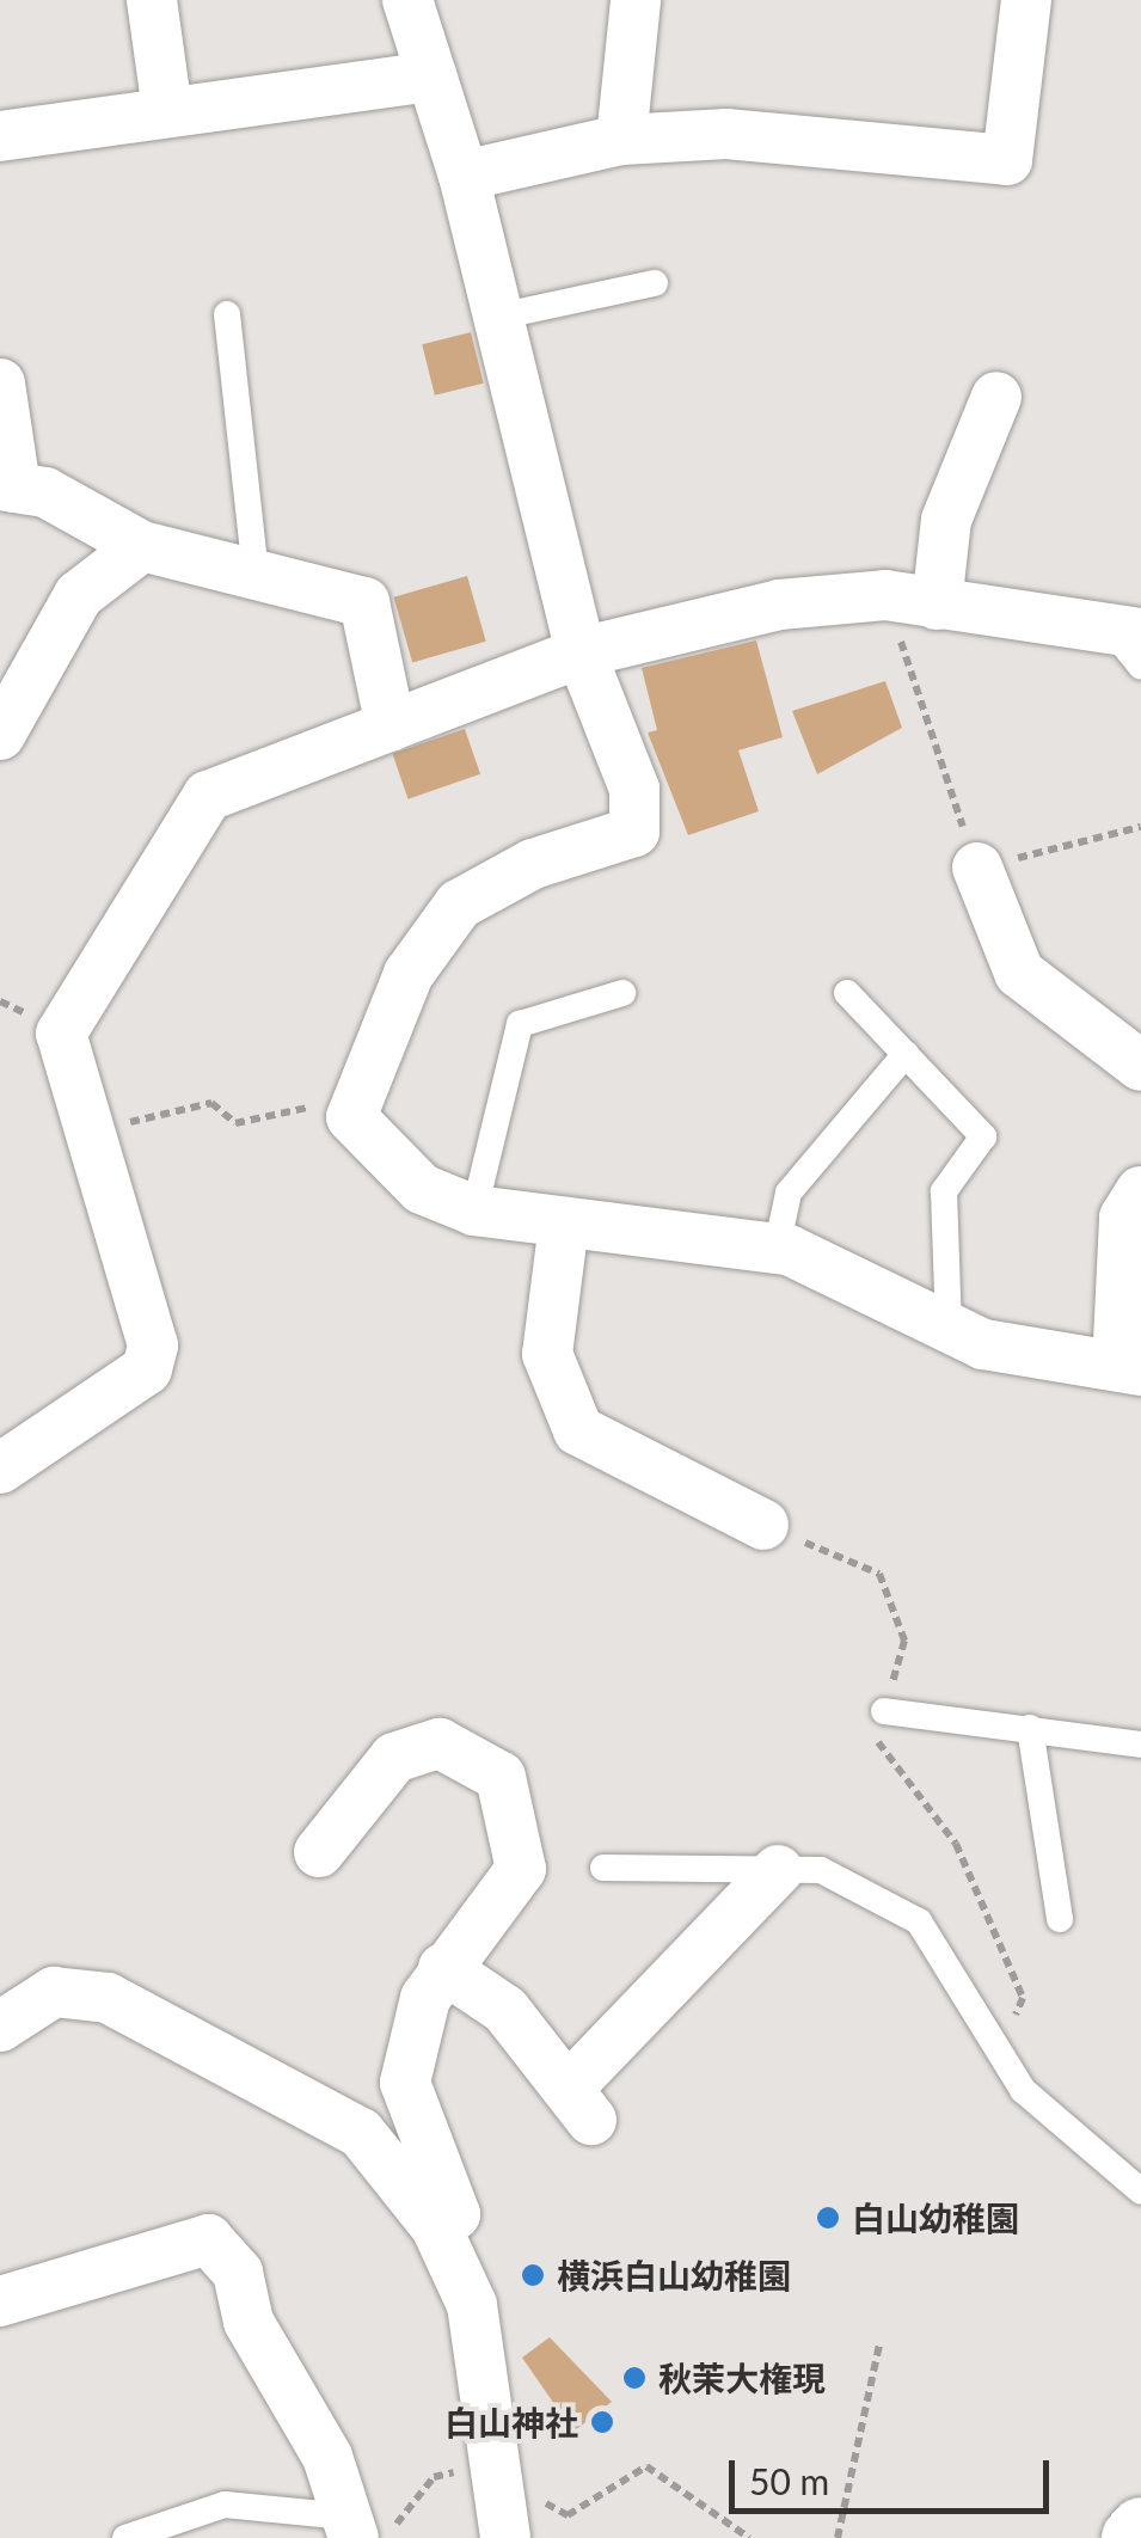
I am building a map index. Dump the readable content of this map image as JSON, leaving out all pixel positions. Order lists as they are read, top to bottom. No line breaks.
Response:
{"places":["白山幼稚園","横浜白山幼稚園","秋茉大権現","白山神社"],"scale_bar":"50 m"}
